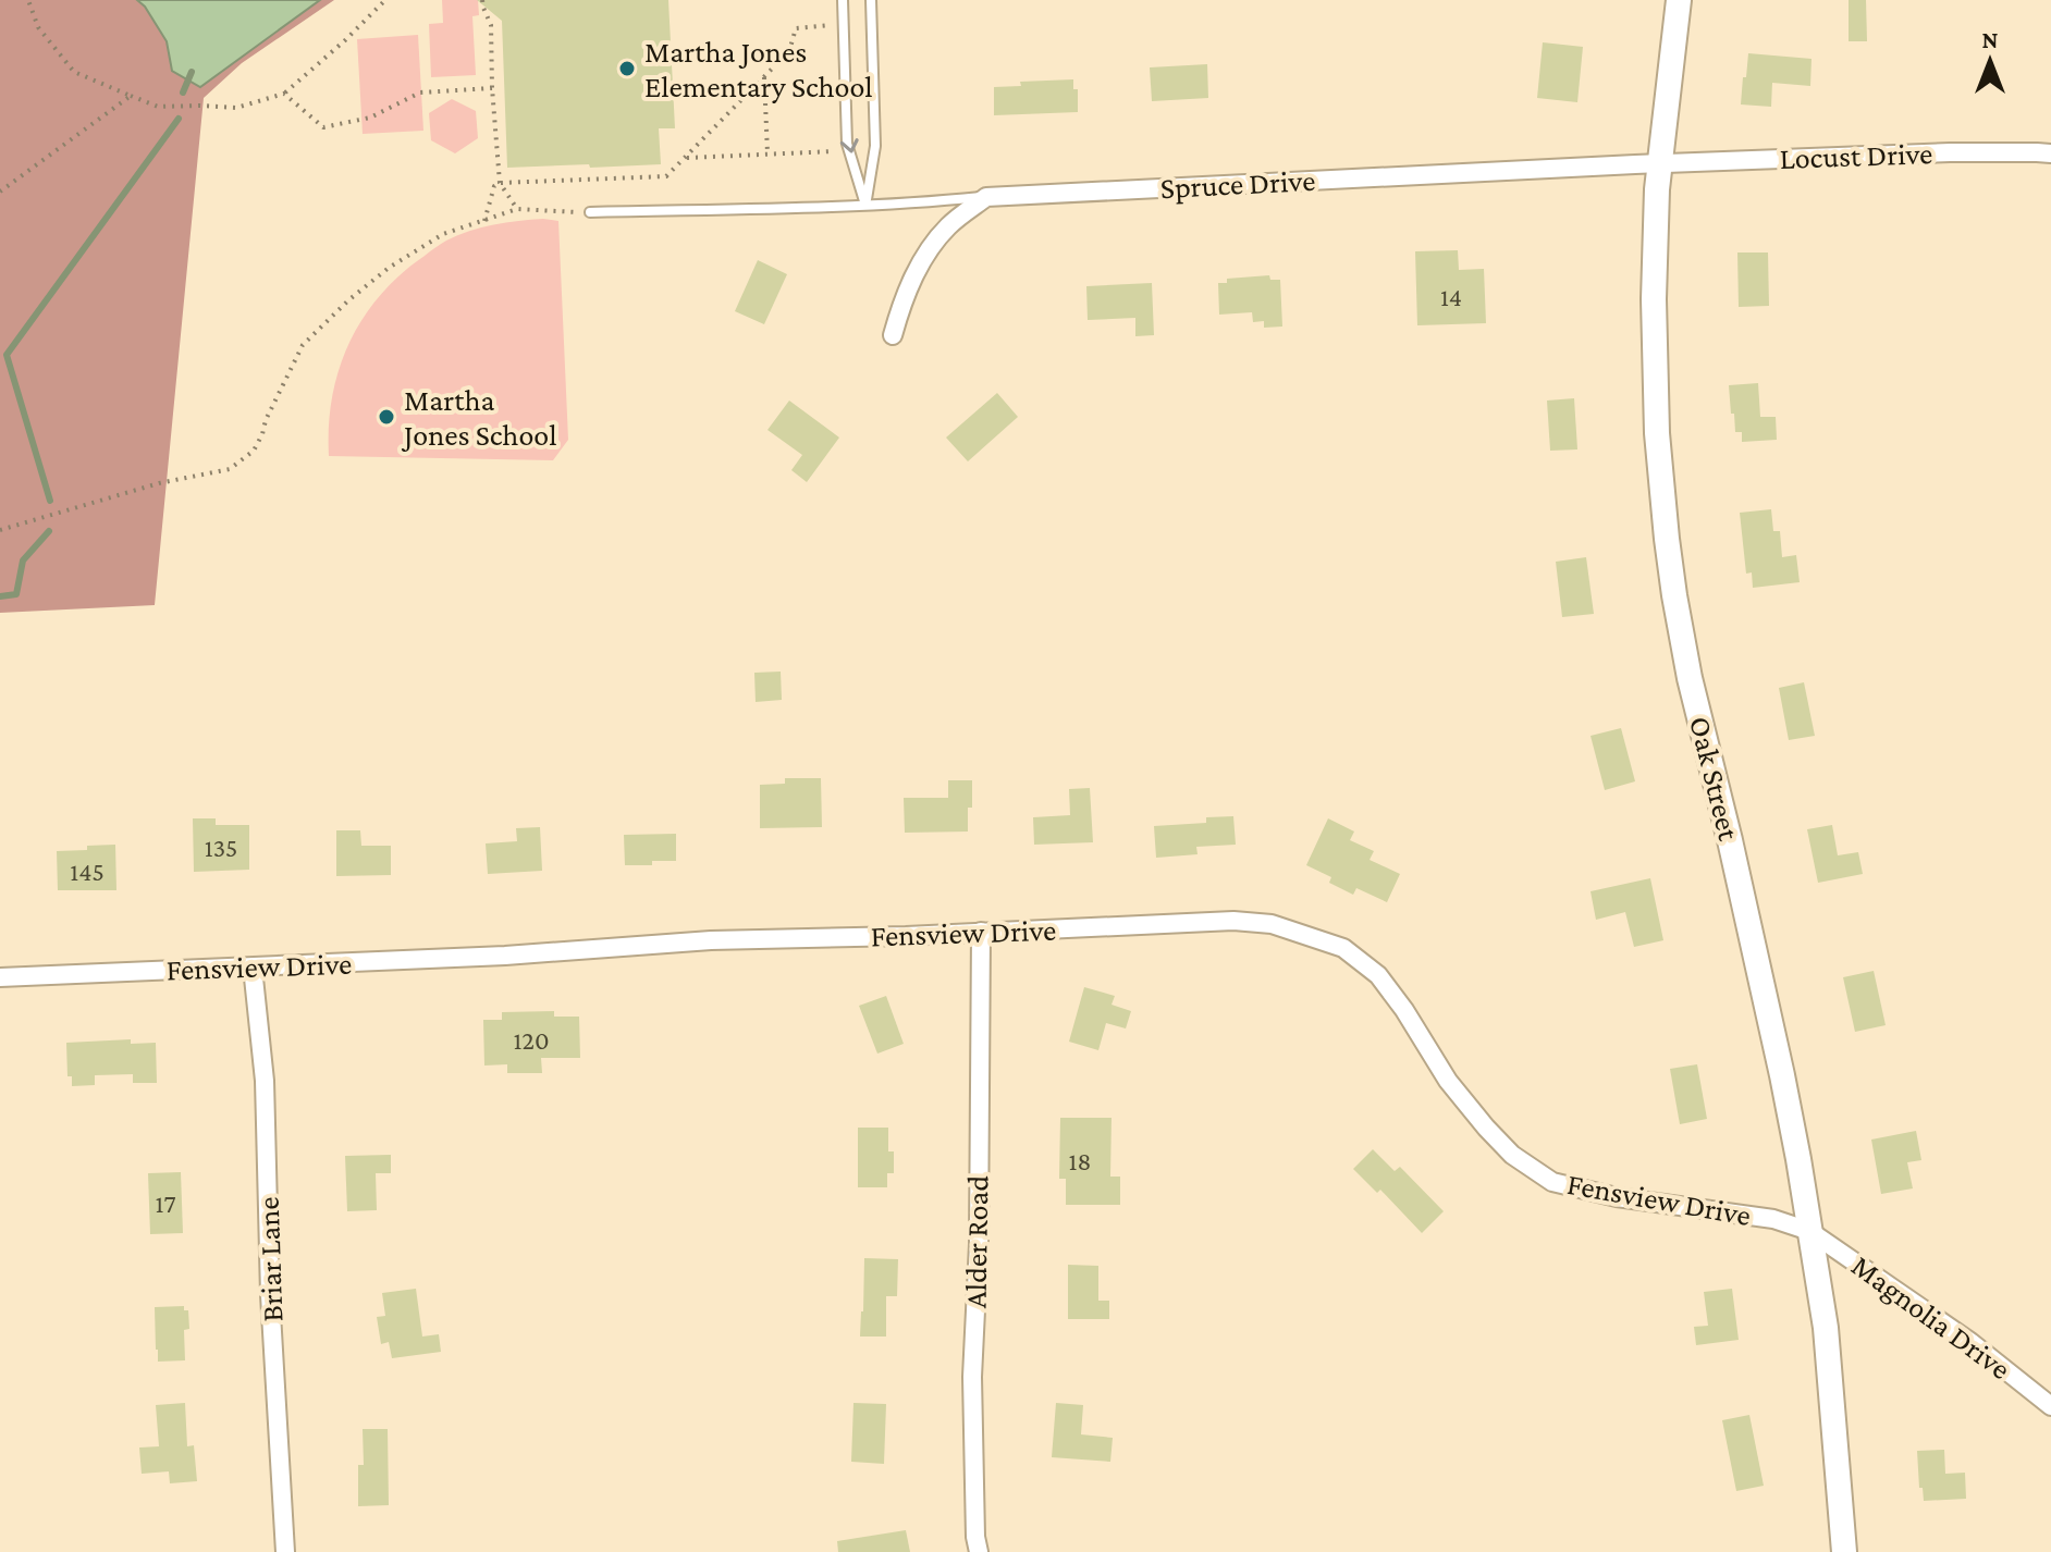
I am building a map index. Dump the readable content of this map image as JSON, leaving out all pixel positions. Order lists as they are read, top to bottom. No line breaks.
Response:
{"streets":{"street":["Locust Drive","Spruce Drive","Oak Street","Fensview Drive","Alder Road","Briar Lane","Magnolia Drive"]},"crossings":[["Locust Drive","Spruce Drive"],["Locust Drive","Oak Street"],["Spruce Drive","Oak Street"],["Oak Street","Fensview Drive"],["Oak Street","Magnolia Drive"],["Fensview Drive","Alder Road"],["Fensview Drive","Briar Lane"],["Fensview Drive","Magnolia Drive"]],"places":["Martha Jones Elementary School","Martha Jones School"],"house_numbers":["14","135","145","120","18","17"],"north":"top"}
